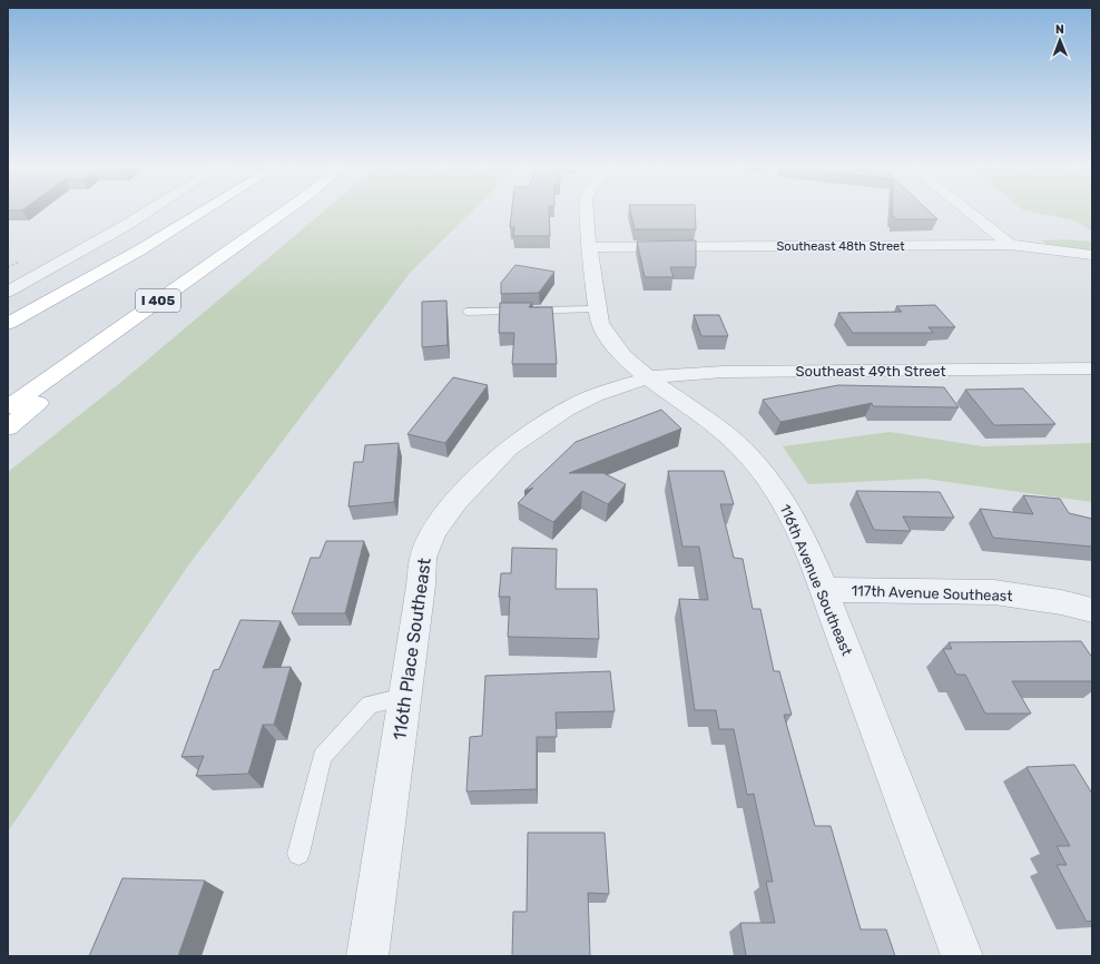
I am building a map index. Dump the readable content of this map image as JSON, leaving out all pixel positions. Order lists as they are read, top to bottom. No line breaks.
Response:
{"streets":{"highway":["I 405"],"street":["Southeast 48th Street","Southeast 49th Street","116th Avenue Southeast","117th Avenue Southeast","116th Place Southeast"]},"crossings":[["Southeast 48th Street","116th Avenue Southeast"],["Southeast 49th Street","116th Avenue Southeast"],["Southeast 49th Street","116th Place Southeast"],["116th Avenue Southeast","117th Avenue Southeast"],["116th Avenue Southeast","116th Place Southeast"]],"north":"top"}
